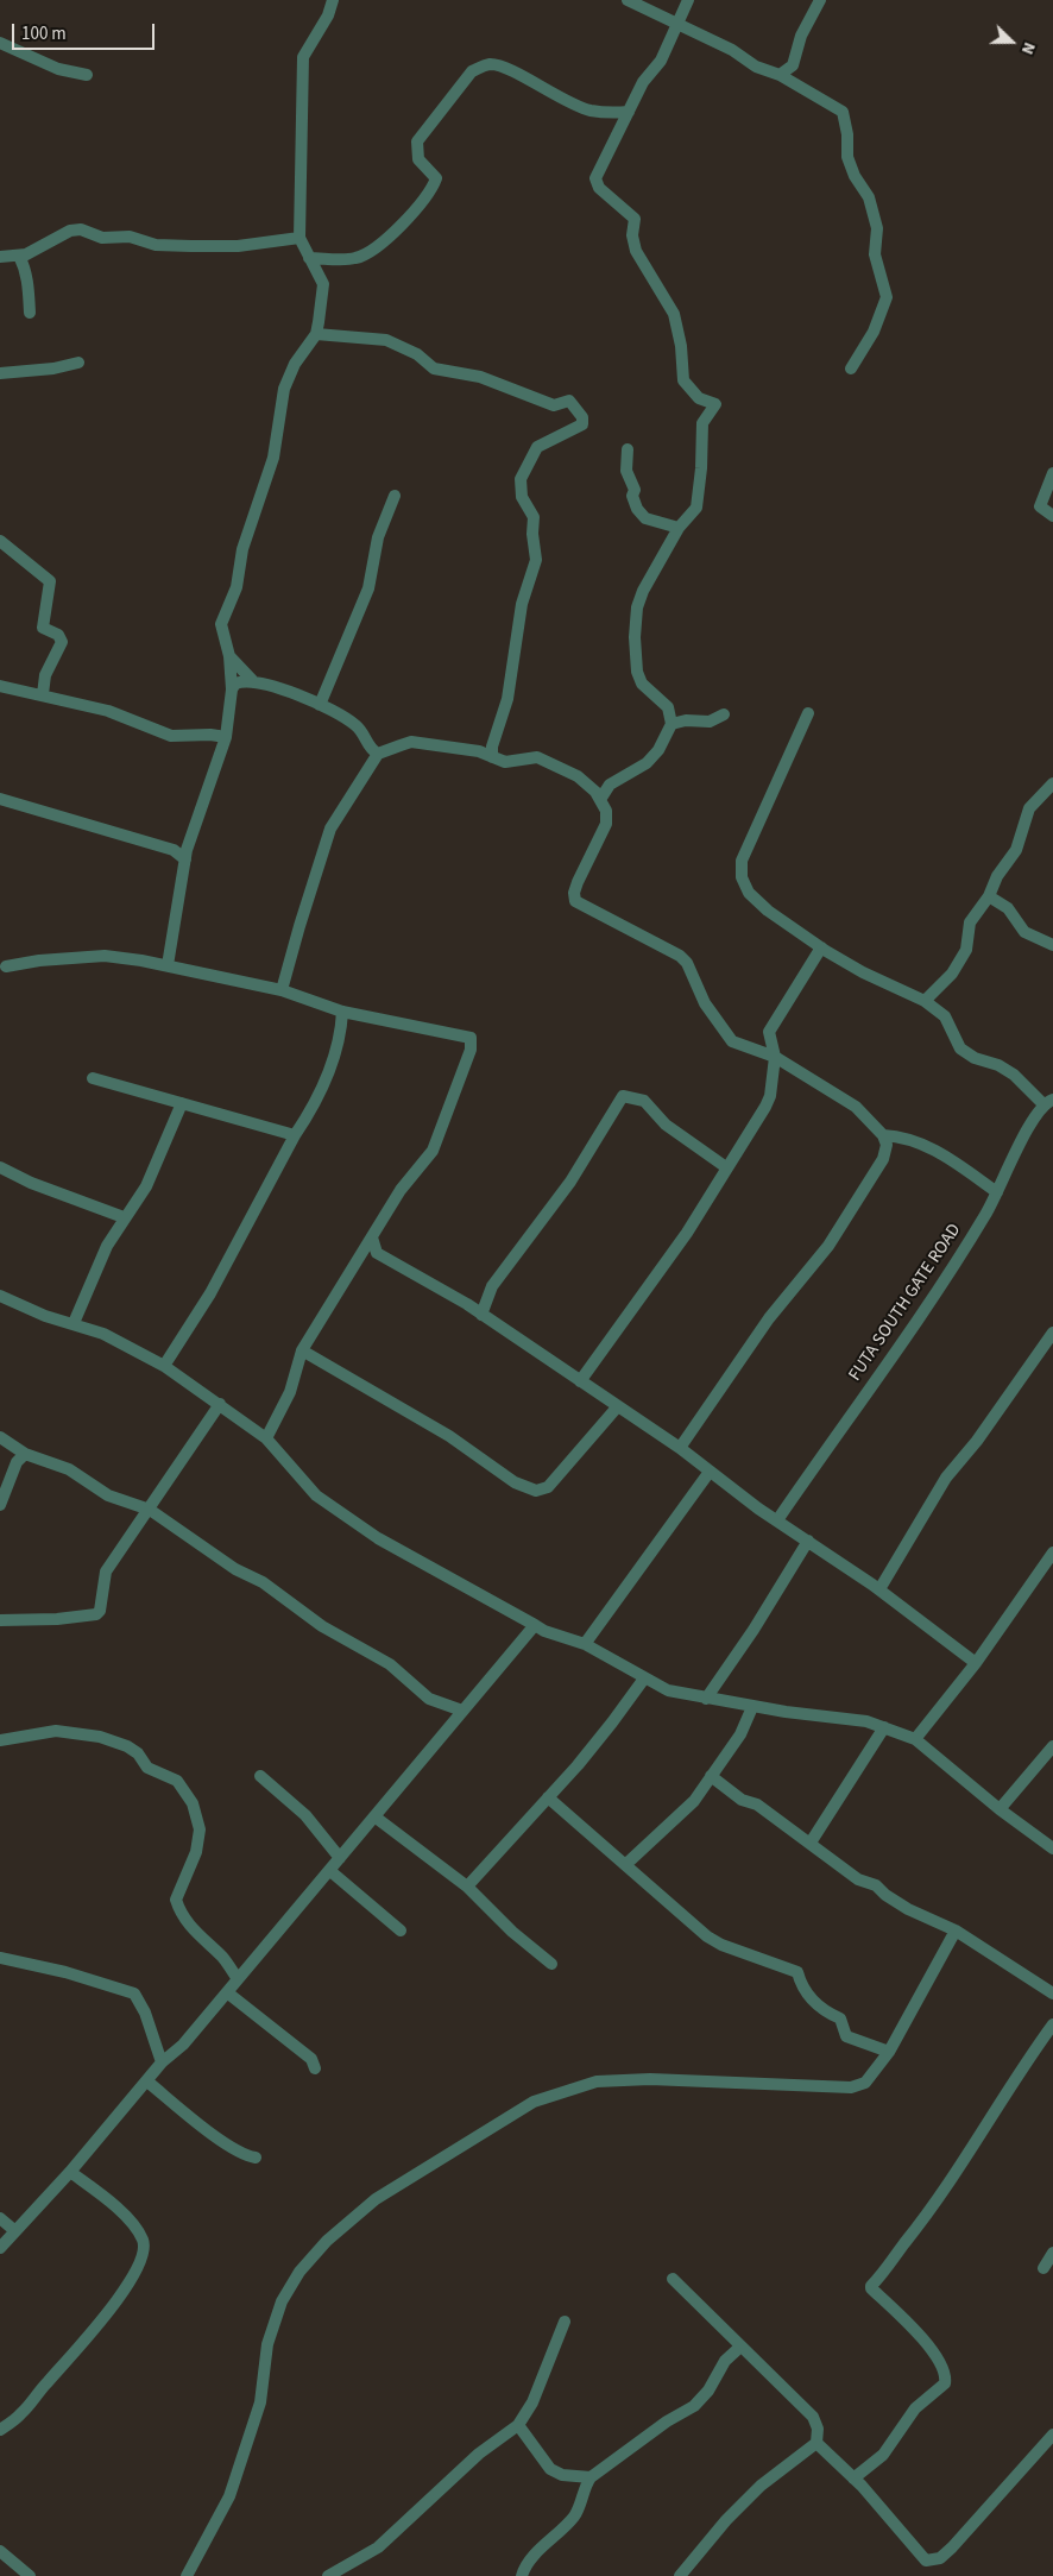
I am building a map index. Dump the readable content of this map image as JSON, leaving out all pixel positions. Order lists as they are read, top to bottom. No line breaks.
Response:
{"streets":{"street":["FUTA SOUTH GATE ROAD"]},"scale_bar":"100 m","north":"right"}
